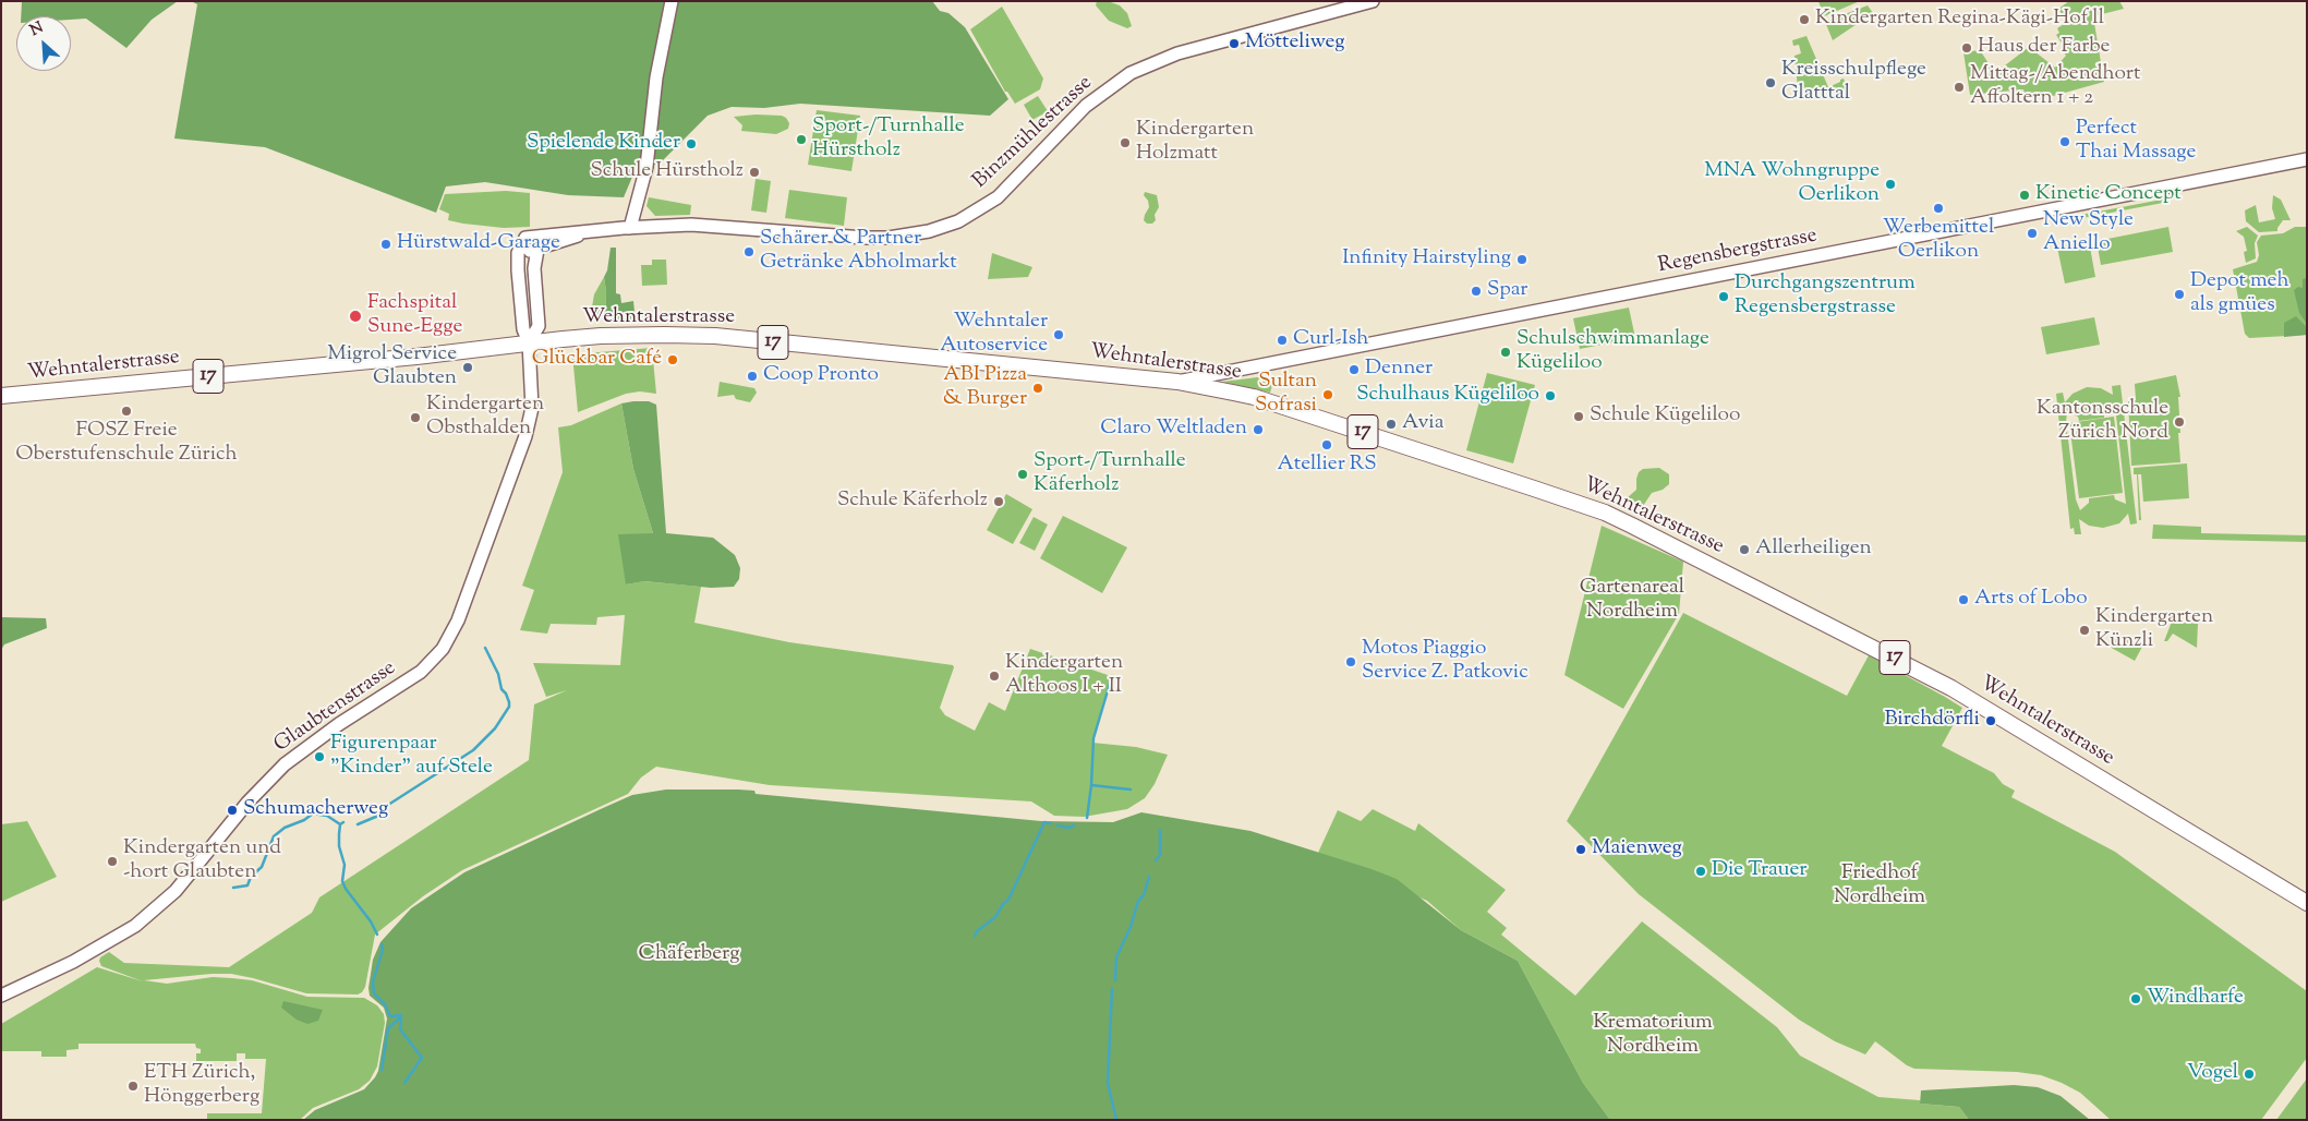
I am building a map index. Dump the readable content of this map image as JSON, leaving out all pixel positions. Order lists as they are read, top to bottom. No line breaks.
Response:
{"streets":{"main road":["Wehntalerstrasse","17"],"street":["Binzmühlestrasse","Regensbergstrasse","Glaubtenstrasse"]},"crossings":[["Regensbergstrasse","Wehntalerstrasse"],["Wehntalerstrasse","Glaubtenstrasse"]],"parks":["Gartenareal Nordheim","Friedhof Nordheim","Chäferberg","Krematorium Nordheim"],"places":["Kindergarten Regina-Kägi-Hof ll","Mötteliweg","Haus der Farbe","Kreisschulpflege Glatttal","Mittag-/Abendhort Affoltern 1 + 2","Sport-/Turnhalle Hürstholz","Perfect Thai Massage","Kindergarten Holzmatt","Spielende Kinder","Schule Hürstholz","MNA Wohngruppe Oerlikon","Kinetic Concept","Werbemittel Oerlikon","New Style Aniello","Hürstwald-Garage","Schärer & Partner Getränke Abholmarkt","Infinity Hairstyling","Spar","Depot meh als gmües","Durchgangszentrum Regensbergstrasse","Fachspital Sune-Egge","Wehntaler Autoservice","Curl-Ish","Schulschwimmanlage Kügeliloo","Glückbar Café","Migrol Service Glaubten","Denner","Coop Pronto","ABI Pizza & Burger","Sultan Sofrasi","Schulhaus Kügeliloo","FOSZ Freie Oberstufenschule Zürich","Schule Kügeliloo","Kindergarten Obsthalden","Kantonsschule Zürich Nord","Avia","Claro Weltladen","Atellier RS","Sport-/Turnhalle Käferholz","Schule Käferholz","Allerheiligen","Arts of Lobo","Kindergarten Künzli","Motos Piaggio Service Z. Patkovic","Kindergarten Althoos I + II","Birchdörfli","Figurenpaar \"Kinder\" auf Stele","Schumacherweg","Maienweg","Kindergarten und -hort Glaubten","Die Trauer","Windharfe","Vogel","ETH Zürich, Hönggerberg"],"north":"top left"}
